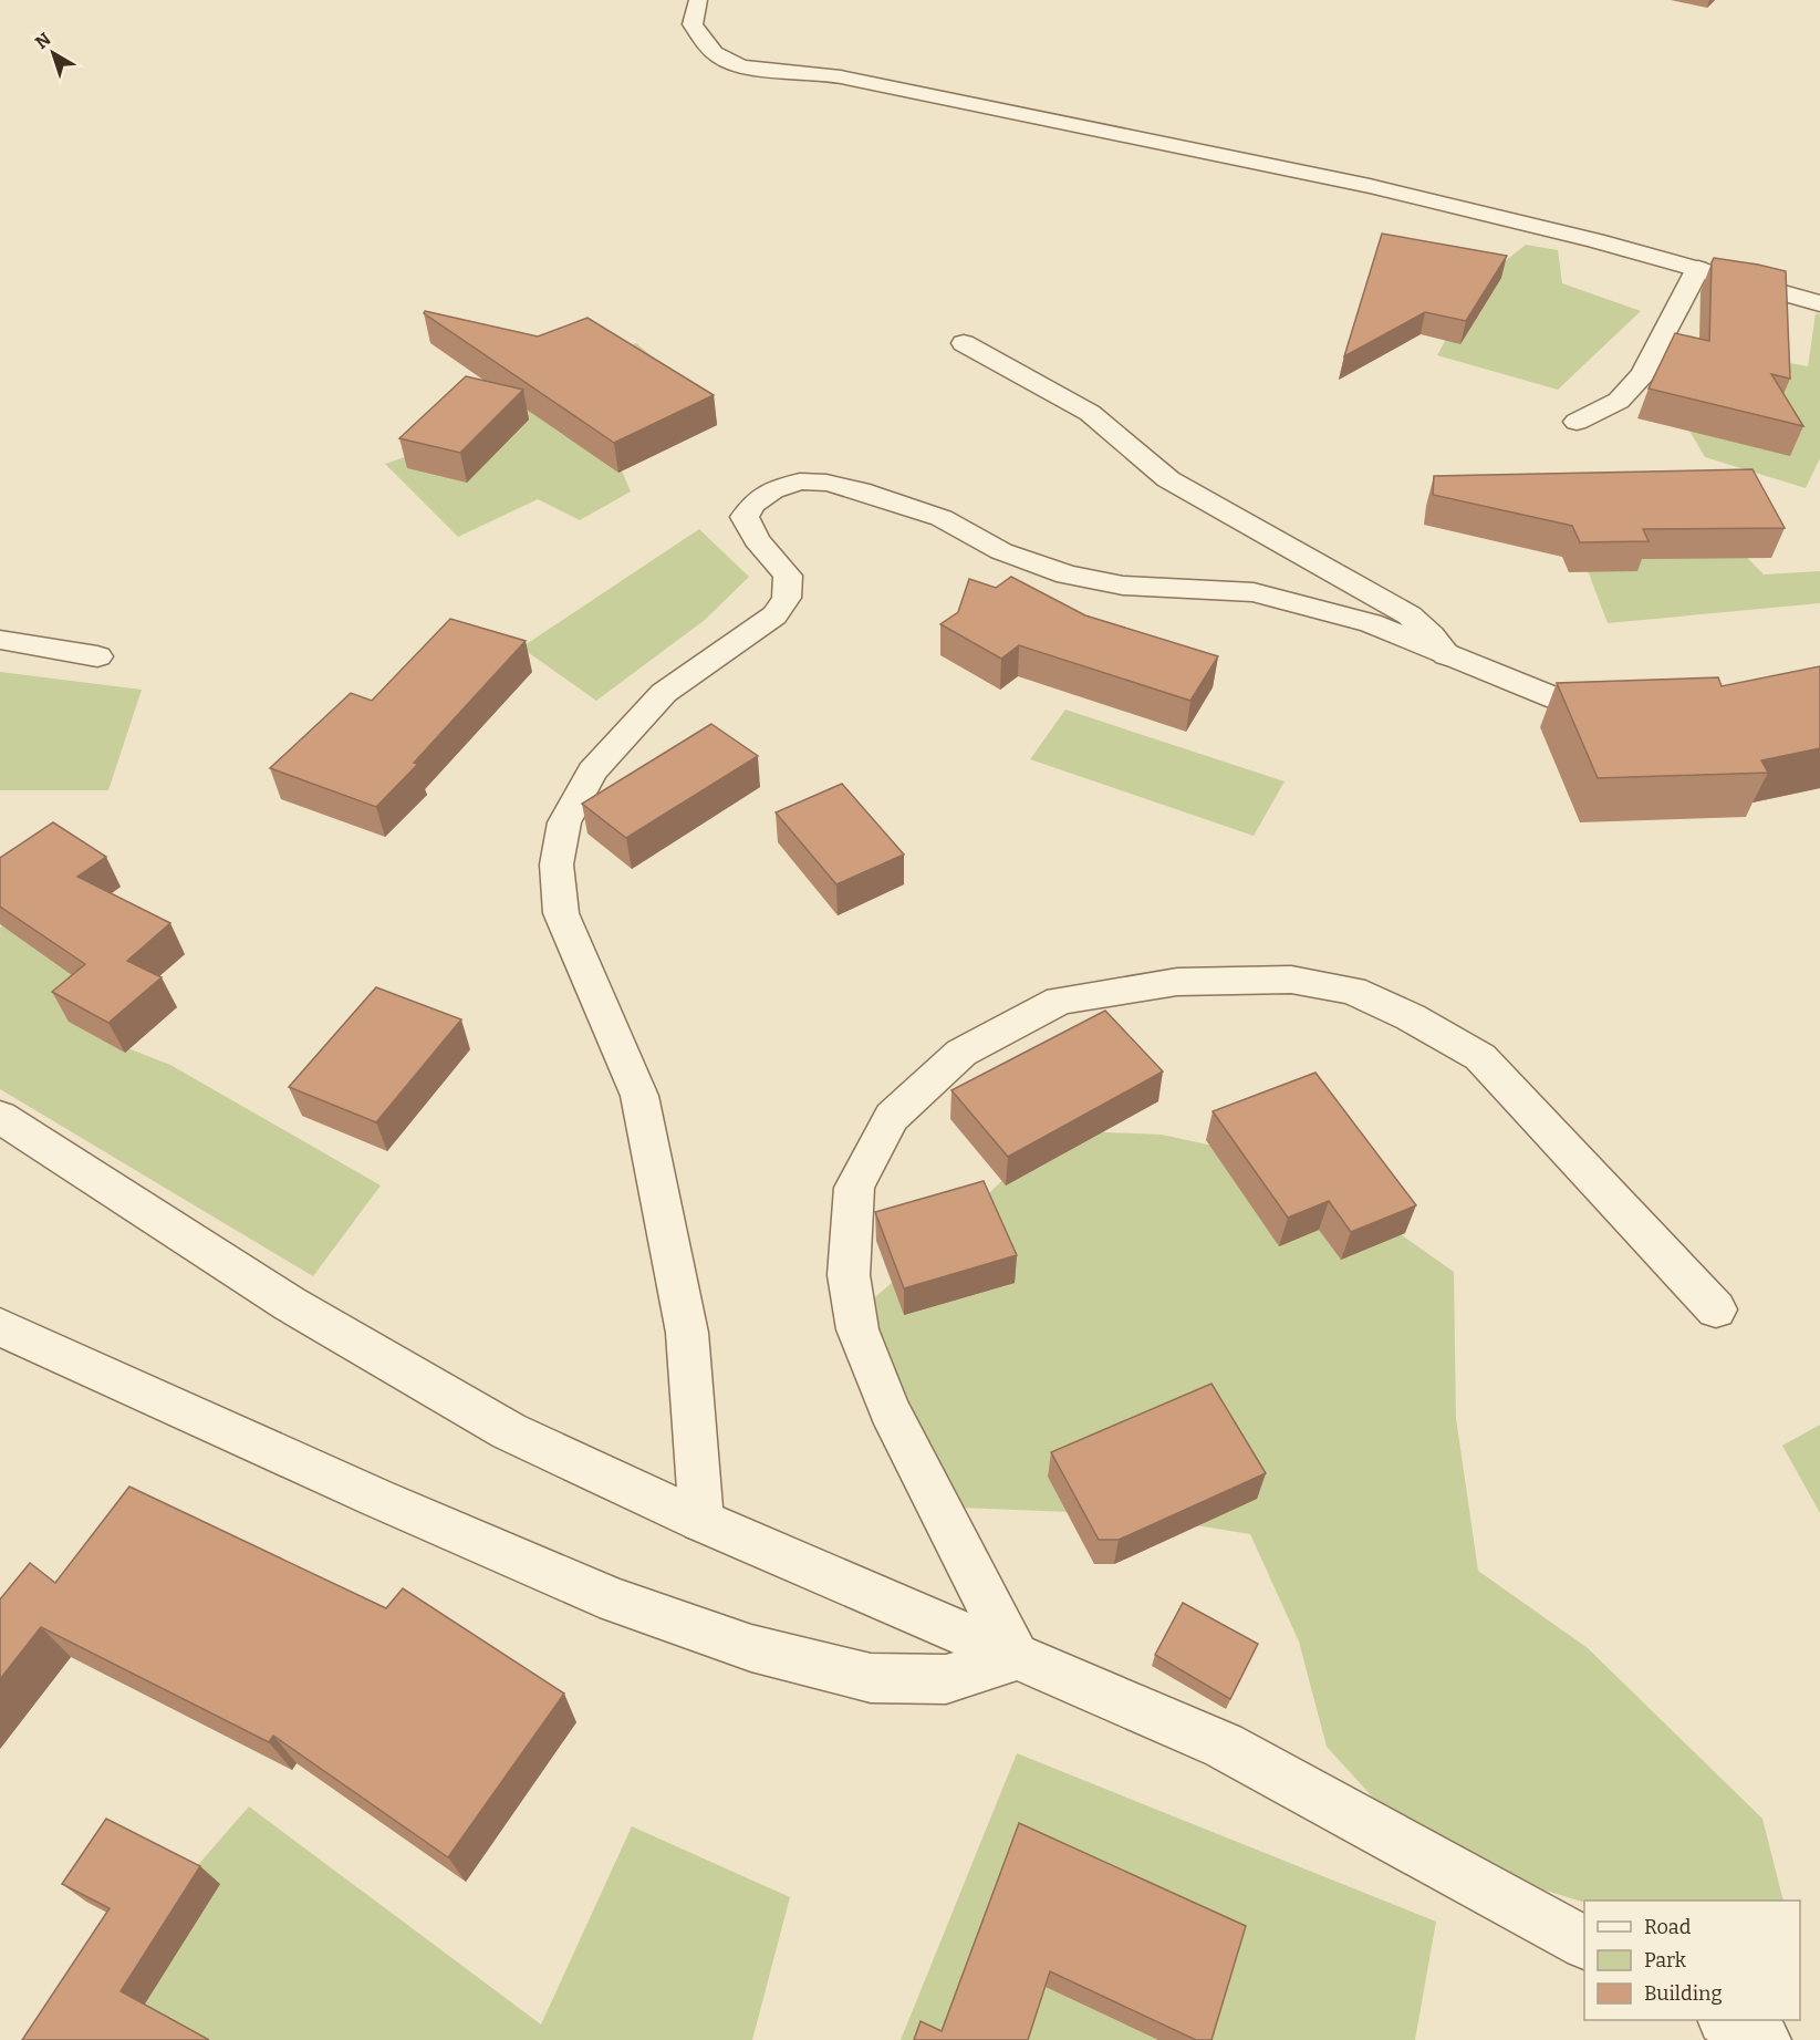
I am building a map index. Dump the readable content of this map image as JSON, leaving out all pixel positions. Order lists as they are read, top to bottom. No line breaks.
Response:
{"legend":["Road","Park","Building"],"north":"top left"}
